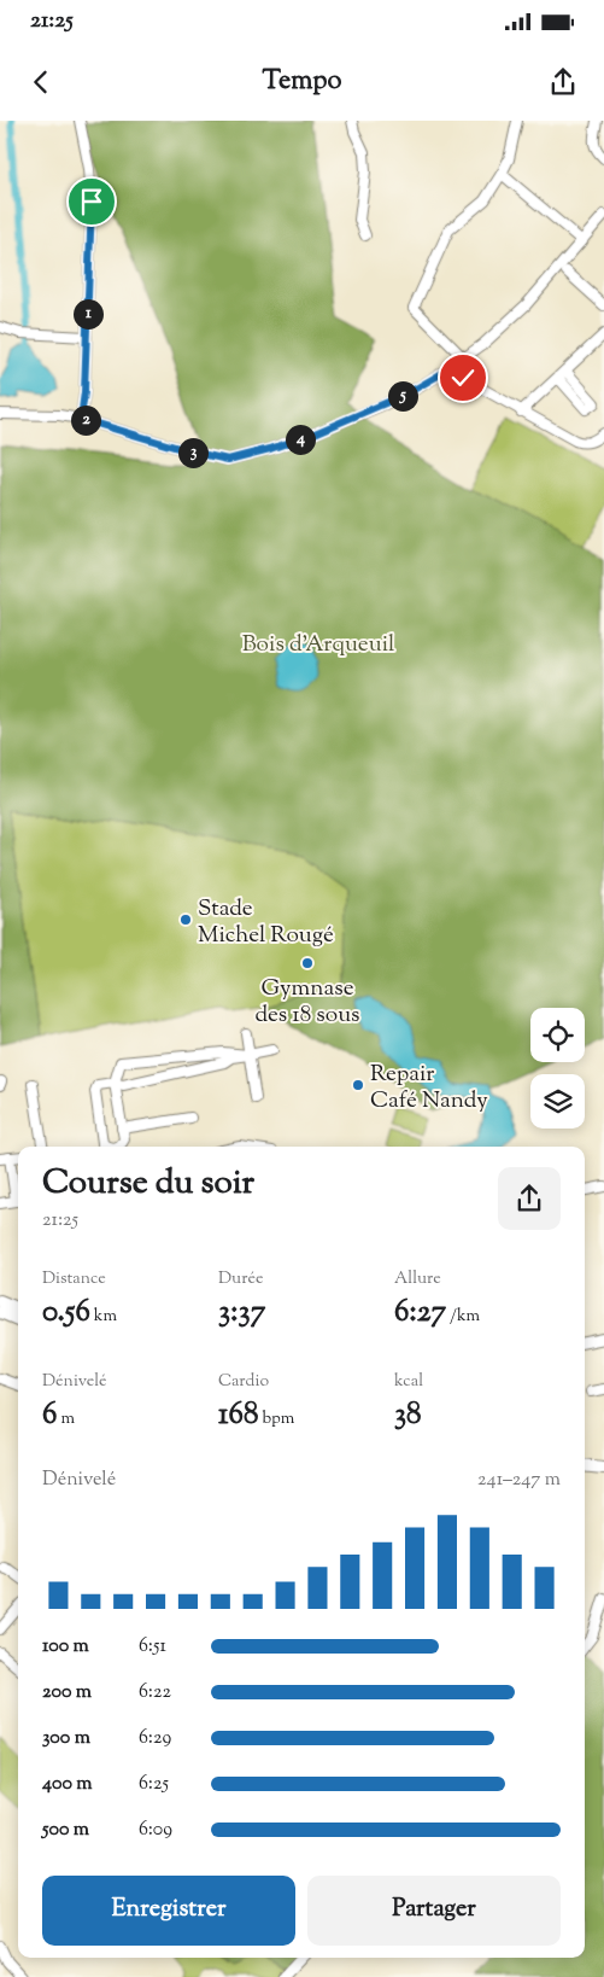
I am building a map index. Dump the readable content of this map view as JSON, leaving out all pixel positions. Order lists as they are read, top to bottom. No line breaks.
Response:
{"parks":["Bois d'Arqueuil"],"places":["Stade Michel Rougé","Gymnase des 18 sous","Repair Café Nandy"],"page":{"status":"21:25","header":"Tempo","pins":["1","5","2","4","3"],"heading":["Course du soir","21:25"],"stats":[["Distance","0.56 km"],["Durée","3:37"],["Allure","6:27 /km"],["Dénivelé","6 m"],["Cardio","168 bpm"],["kcal","38"]],"chart":["Dénivelé","241–247 m"],"list":[{"name":"100 m","note":"6:51"},{"name":"200 m","note":"6:22"},{"name":"300 m","note":"6:29"},{"name":"400 m","note":"6:25"},{"name":"500 m","note":"6:09"}],"buttons":["Enregistrer","Partager"]}}
